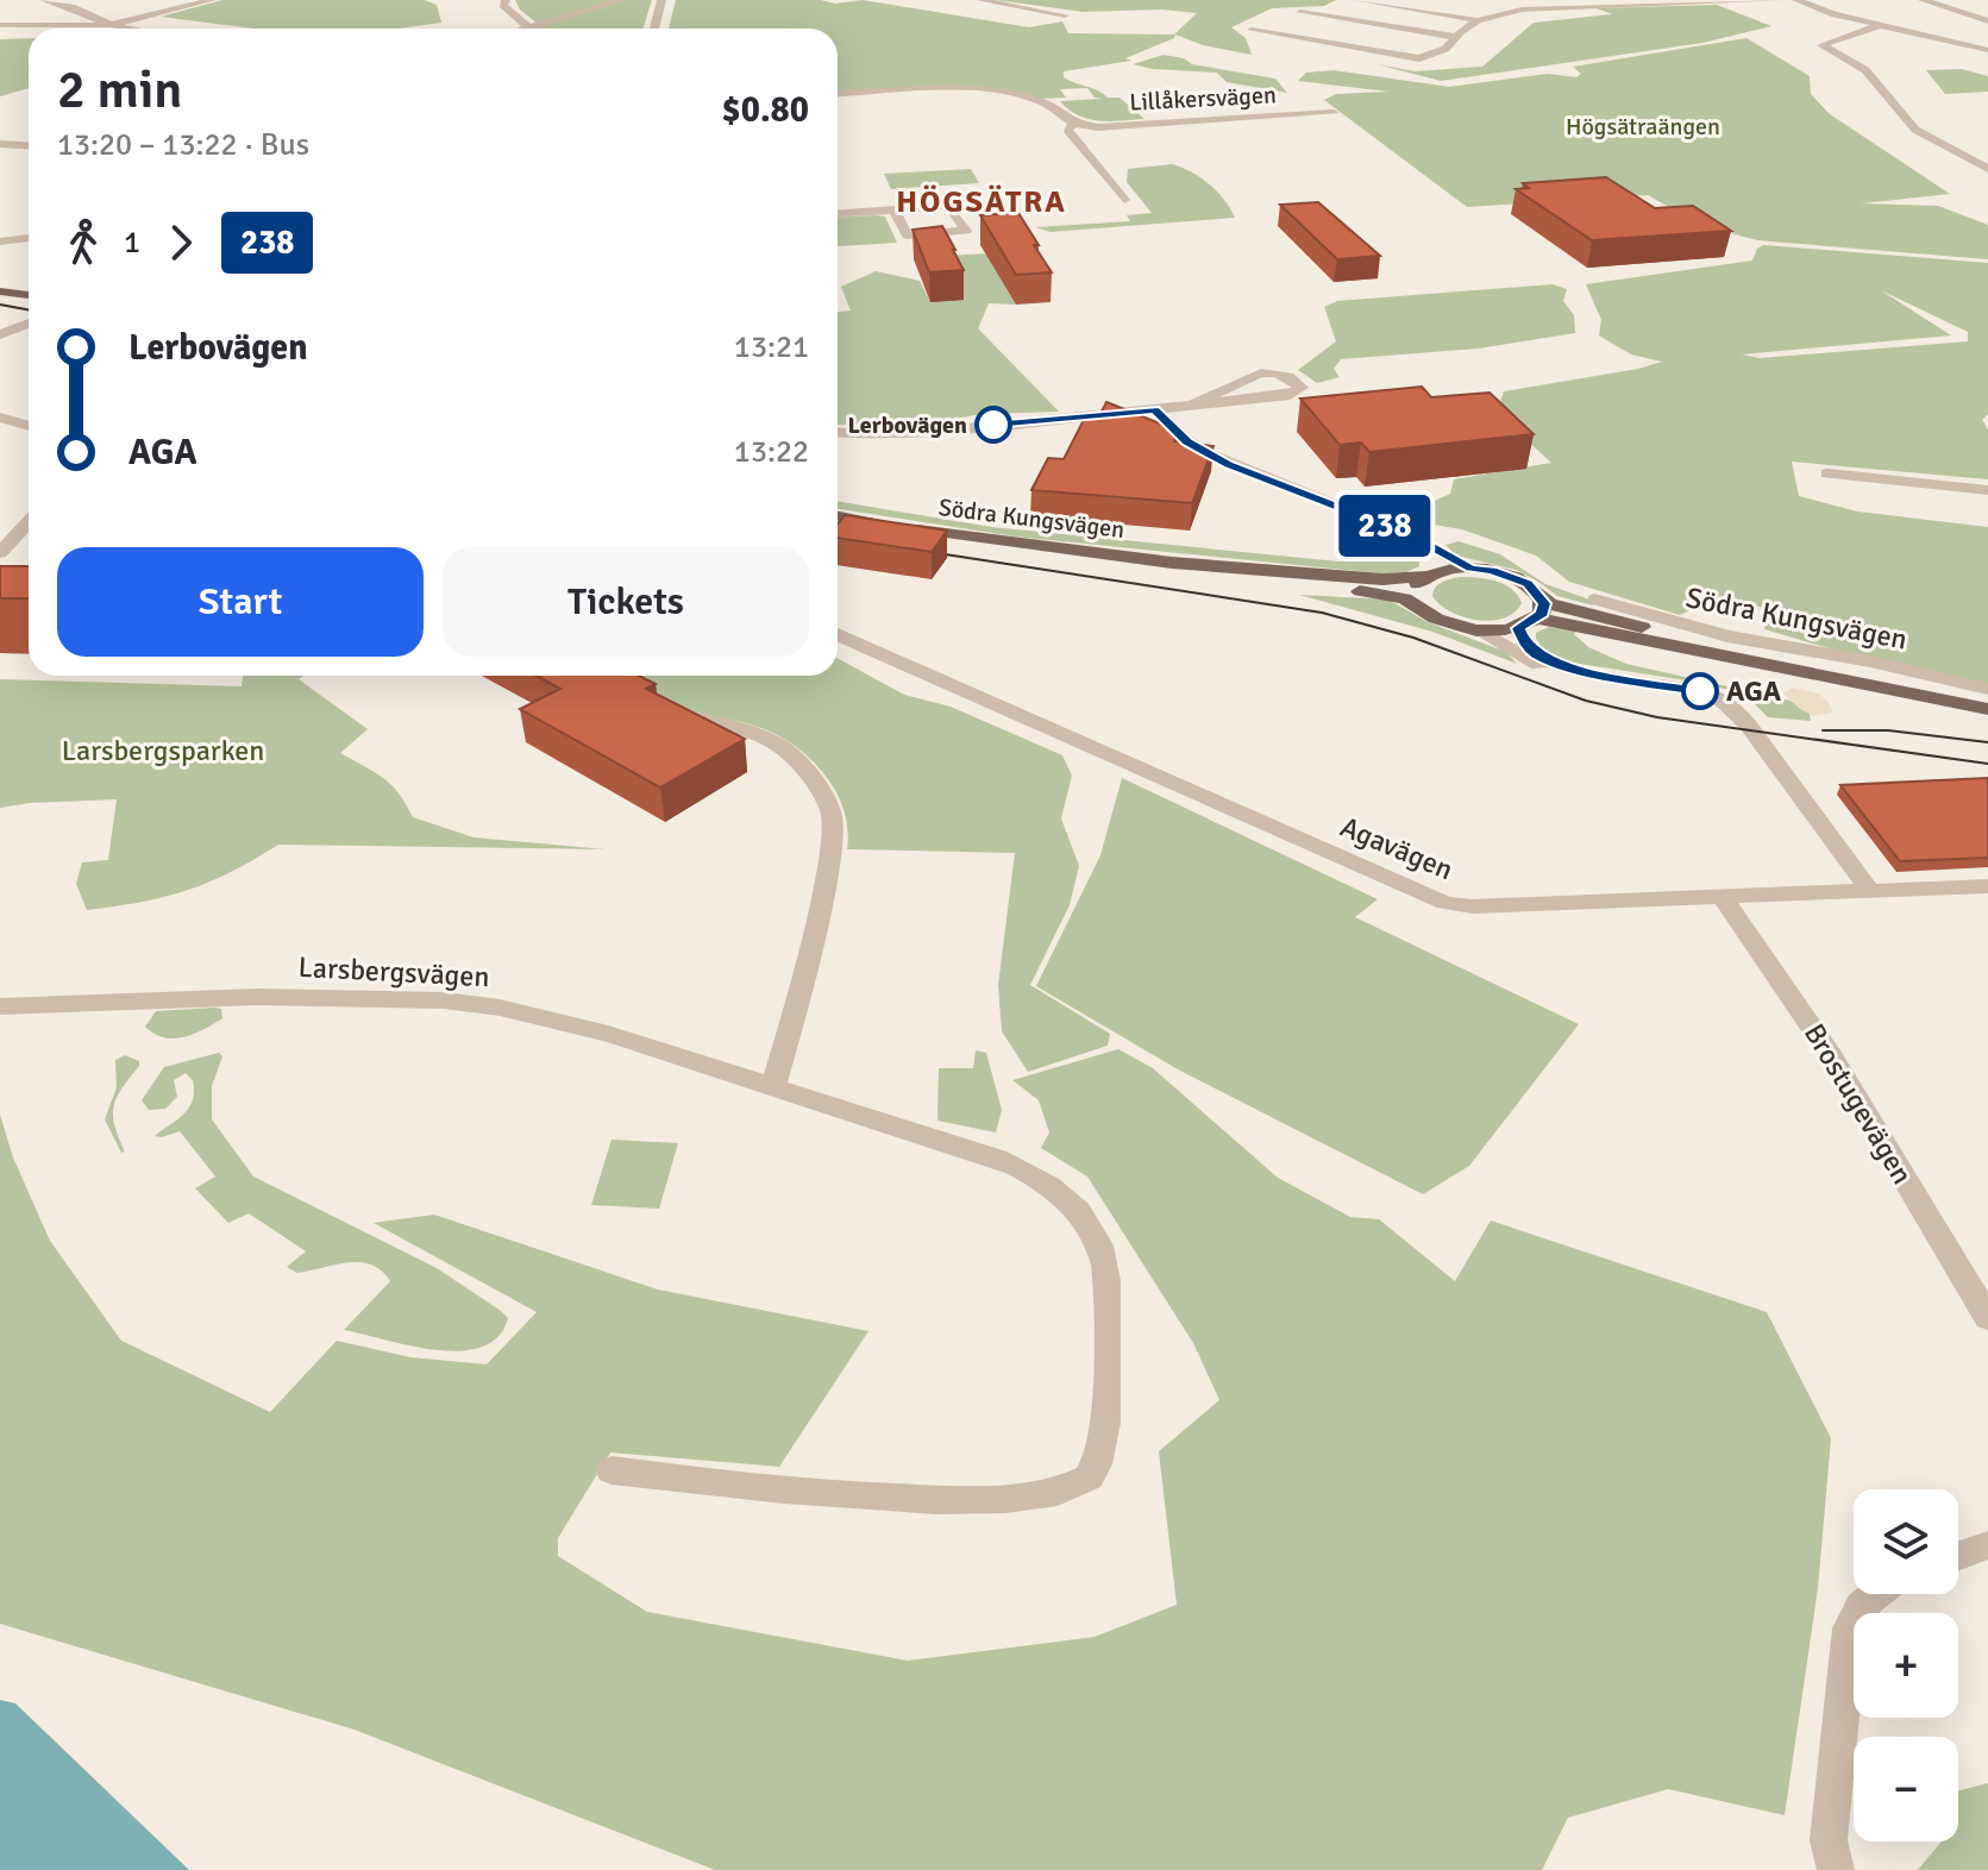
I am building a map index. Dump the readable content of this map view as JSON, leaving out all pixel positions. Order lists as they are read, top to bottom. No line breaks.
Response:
{"streets":{"main road":["Södra Kungsvägen"],"street":["Lillåkersvägen","Agavägen","Larsbergsvägen","Brostugevägen"]},"crossings":[["Agavägen","Brostugevägen"]],"districts":["HÖGSÄTRA"],"parks":["Högsätraängen","Larsbergsparken"],"places":["Lerbovägen","AGA"],"lines":["bus line 238"],"page":{"on_map":"238","heading":["2 min","13:20 – 13:22 · Bus","$0.80"],"legs":["1","238"],"list":[{"name":"Lerbovägen","value":"13:21"},{"name":"AGA","value":"13:22"}],"buttons":["Start","Tickets"],"map_buttons":["+","−"]}}
